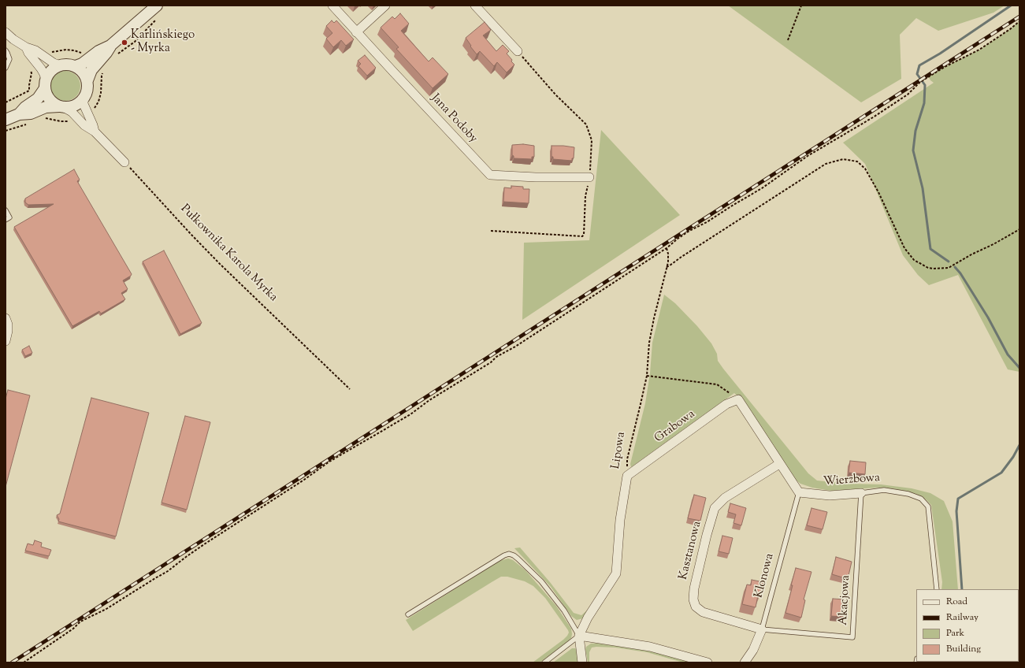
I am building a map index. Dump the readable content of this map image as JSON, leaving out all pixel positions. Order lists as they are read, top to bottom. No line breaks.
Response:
{"streets":{"street":["Jana Podoby","Grabowa","Lipowa","Wierzbowa","Kasztanowa","Klonowa"],"lane":["Akacjowa"],"path":["Pułkownika Karola Myrka"]},"crossings":[["Grabowa","Lipowa"],["Wierzbowa","Klonowa"],["Wierzbowa","Akacjowa"],["Kasztanowa","Klonowa"],["Kasztanowa","Akacjowa"],["Klonowa","Akacjowa"]],"places":["Karlińskiego - Myrka"],"legend":["Road","Railway","Park","Building"]}
